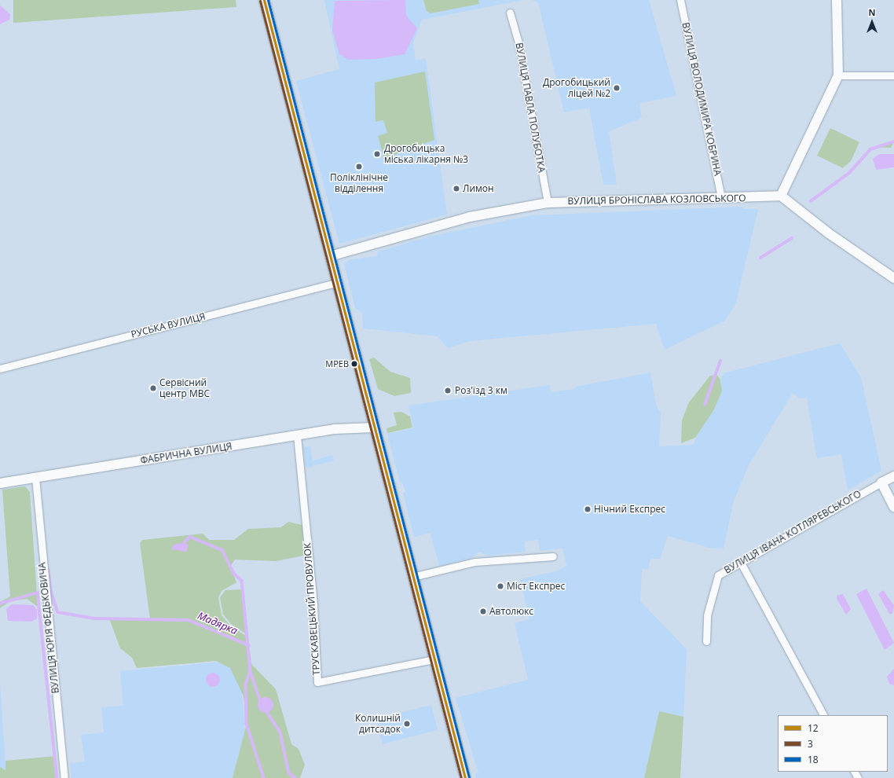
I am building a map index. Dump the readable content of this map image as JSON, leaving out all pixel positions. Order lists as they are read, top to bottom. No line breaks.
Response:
{"streets":{"street":["ВУЛИЦЯ ВОЛОДИМИРА КОБРИНА","ВУЛИЦЯ ПАВЛА ПОЛУБОТКА","ВУЛИЦЯ БРОНІСЛАВА КОЗЛОВСЬКОГО","РУСЬКА ВУЛИЦЯ","ФАБРИЧНА ВУЛИЦЯ","ВУЛИЦЯ ІВАНА КОТЛЯРЕВСЬКОГО","ТРУСКАВЕЦЬКИЙ ПРОВУЛОК","ВУЛИЦЯ ЮРІЯ ФЕДЬКОВИЧА"]},"crossings":[["ВУЛИЦЯ ВОЛОДИМИРА КОБРИНА","ВУЛИЦЯ БРОНІСЛАВА КОЗЛОВСЬКОГО"],["ВУЛИЦЯ ПАВЛА ПОЛУБОТКА","ВУЛИЦЯ БРОНІСЛАВА КОЗЛОВСЬКОГО"],["ФАБРИЧНА ВУЛИЦЯ","ТРУСКАВЕЦЬКИЙ ПРОВУЛОК"],["ФАБРИЧНА ВУЛИЦЯ","ВУЛИЦЯ ЮРІЯ ФЕДЬКОВИЧА"]],"water":["Мадярка"],"places":["Дрогобицький ліцей №2","Дрогобицька міська лікарня №3","Поліклінічне відділення","Лимон","МРЕВ","Сервісний центр МВС","Роз'їзд 3 км","Нічний Експрес","Міст Експрес","Автолюкс","Колишній дитсадок"],"lines":["transit line 12","transit line 18","transit line 3"],"legend":["12","3","18"],"north":"top"}
